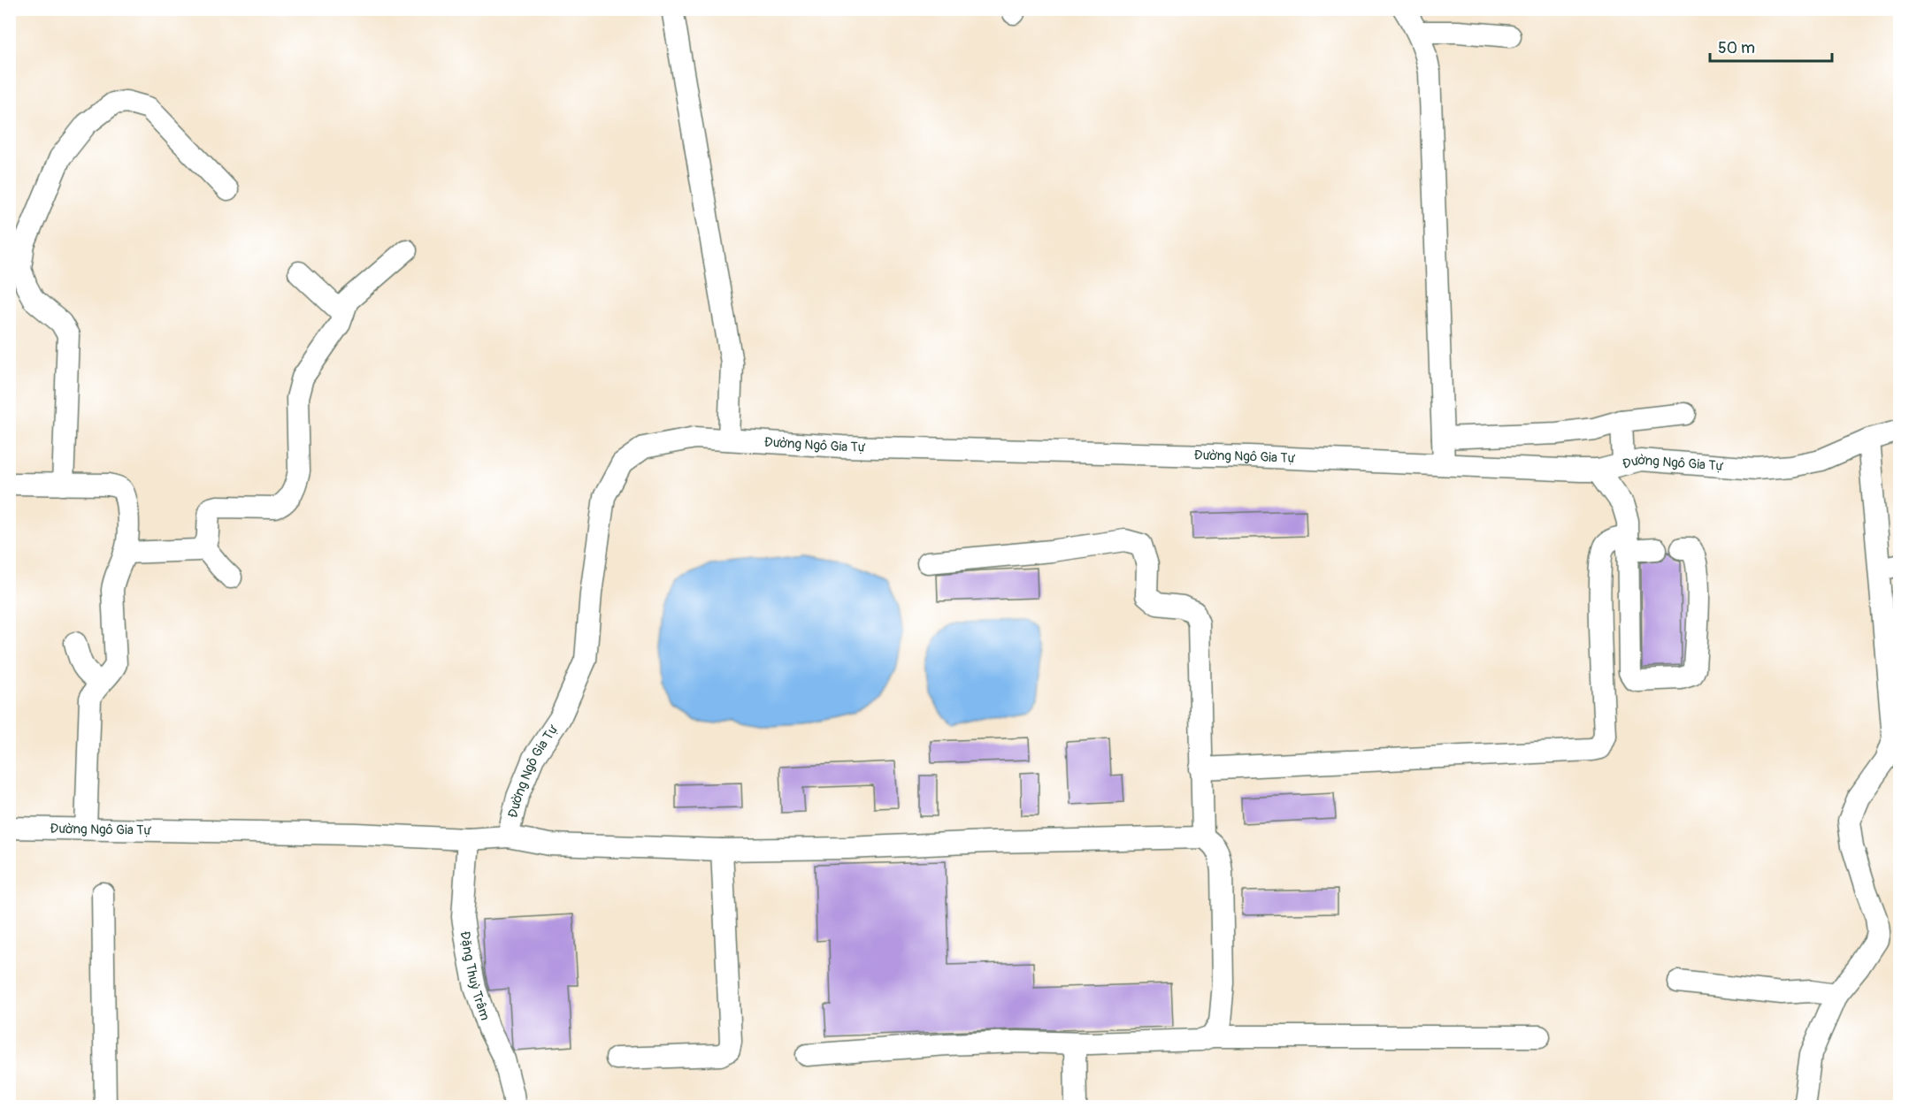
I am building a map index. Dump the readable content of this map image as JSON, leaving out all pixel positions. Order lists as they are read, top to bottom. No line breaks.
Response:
{"streets":{"street":["Đường Ngô Gia Tự","Đặng Thuỳ Trâm"]},"crossings":[["Đường Ngô Gia Tự","Đặng Thuỳ Trâm"]],"scale_bar":"50 m"}
